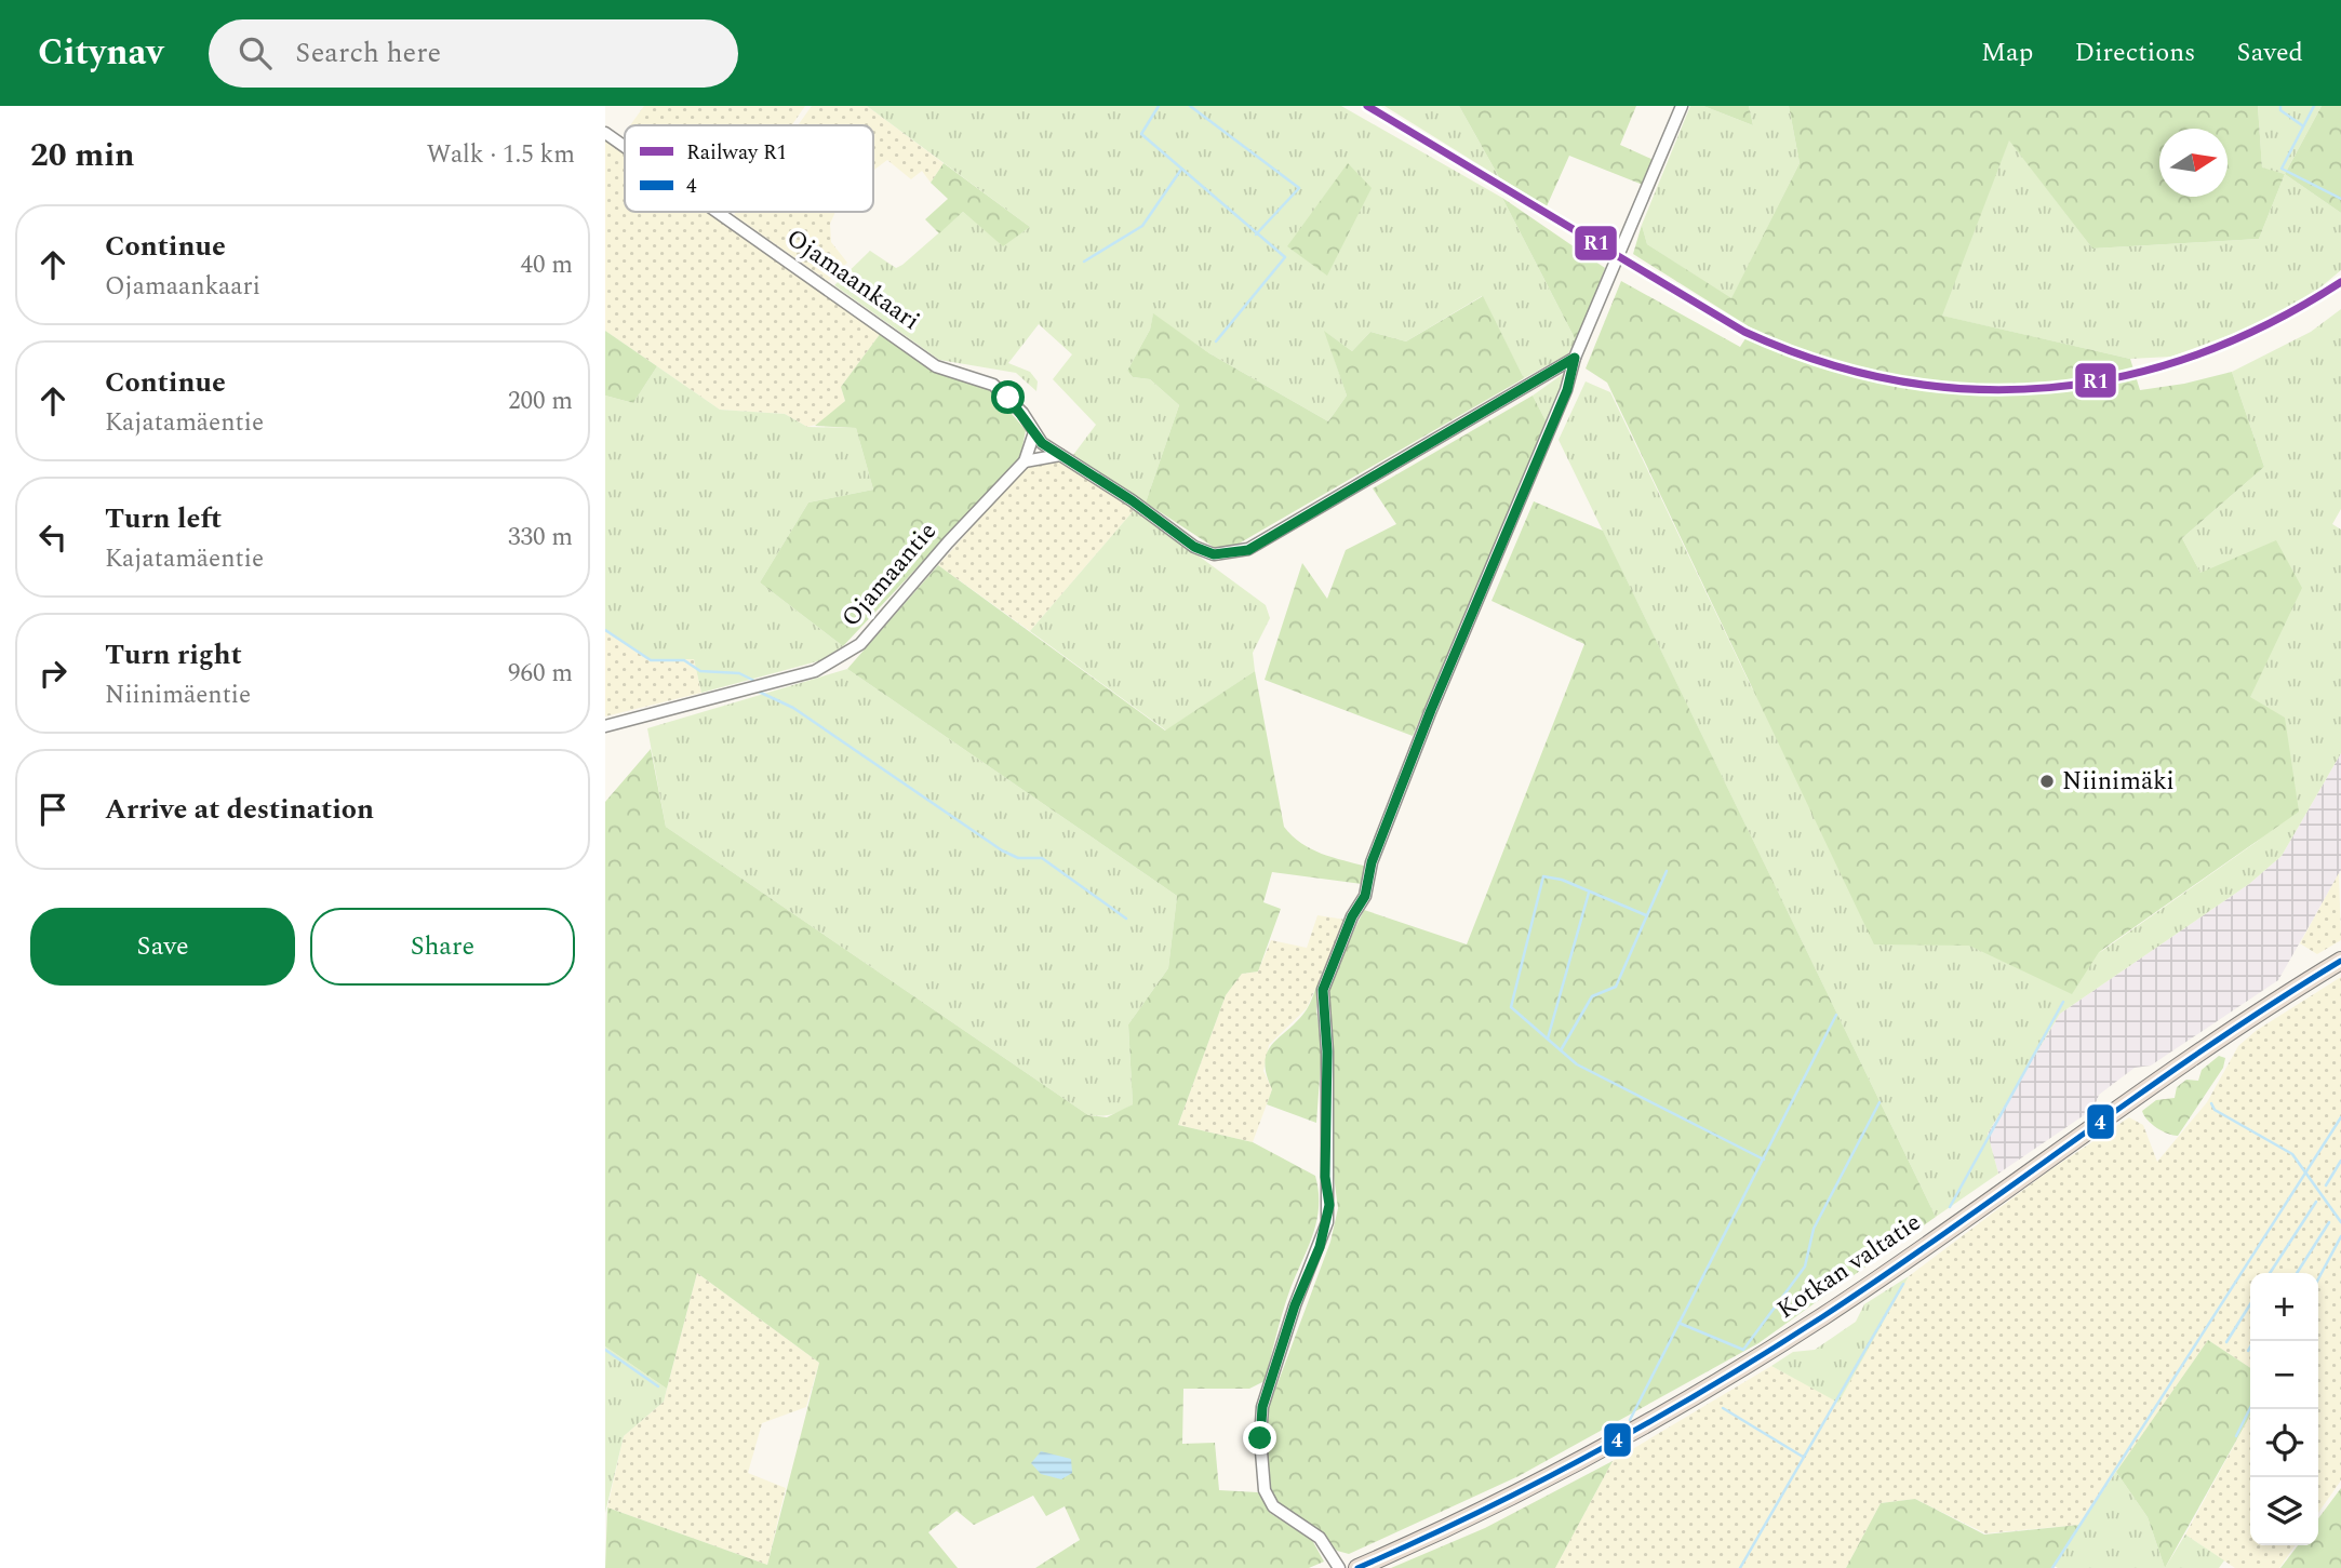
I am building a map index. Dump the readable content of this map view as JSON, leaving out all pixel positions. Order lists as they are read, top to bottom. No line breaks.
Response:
{"streets":{"highway":["Kotkan valtatie"],"street":["Ojamaankaari","Ojamaantie"]},"crossings":[["Ojamaankaari","Ojamaantie"]],"places":["Niinimäki"],"lines":["rail line R1","transit line 4"],"legend":["Railway R1","4"],"north":"right","page":{"header":"Citynav","search":"Search here","nav":["Map","Directions","Saved"],"heading":["20 min","Walk · 1.5 km"],"list":[["Continue","Ojamaankaari","40 m"],["Continue","Kajatamäentie","200 m"],["Turn left","Kajatamäentie","330 m"],["Turn right","Niinimäentie","960 m"],"Arrive at destination"],"buttons":["Save","Share"],"map_buttons":["+","−"]}}
